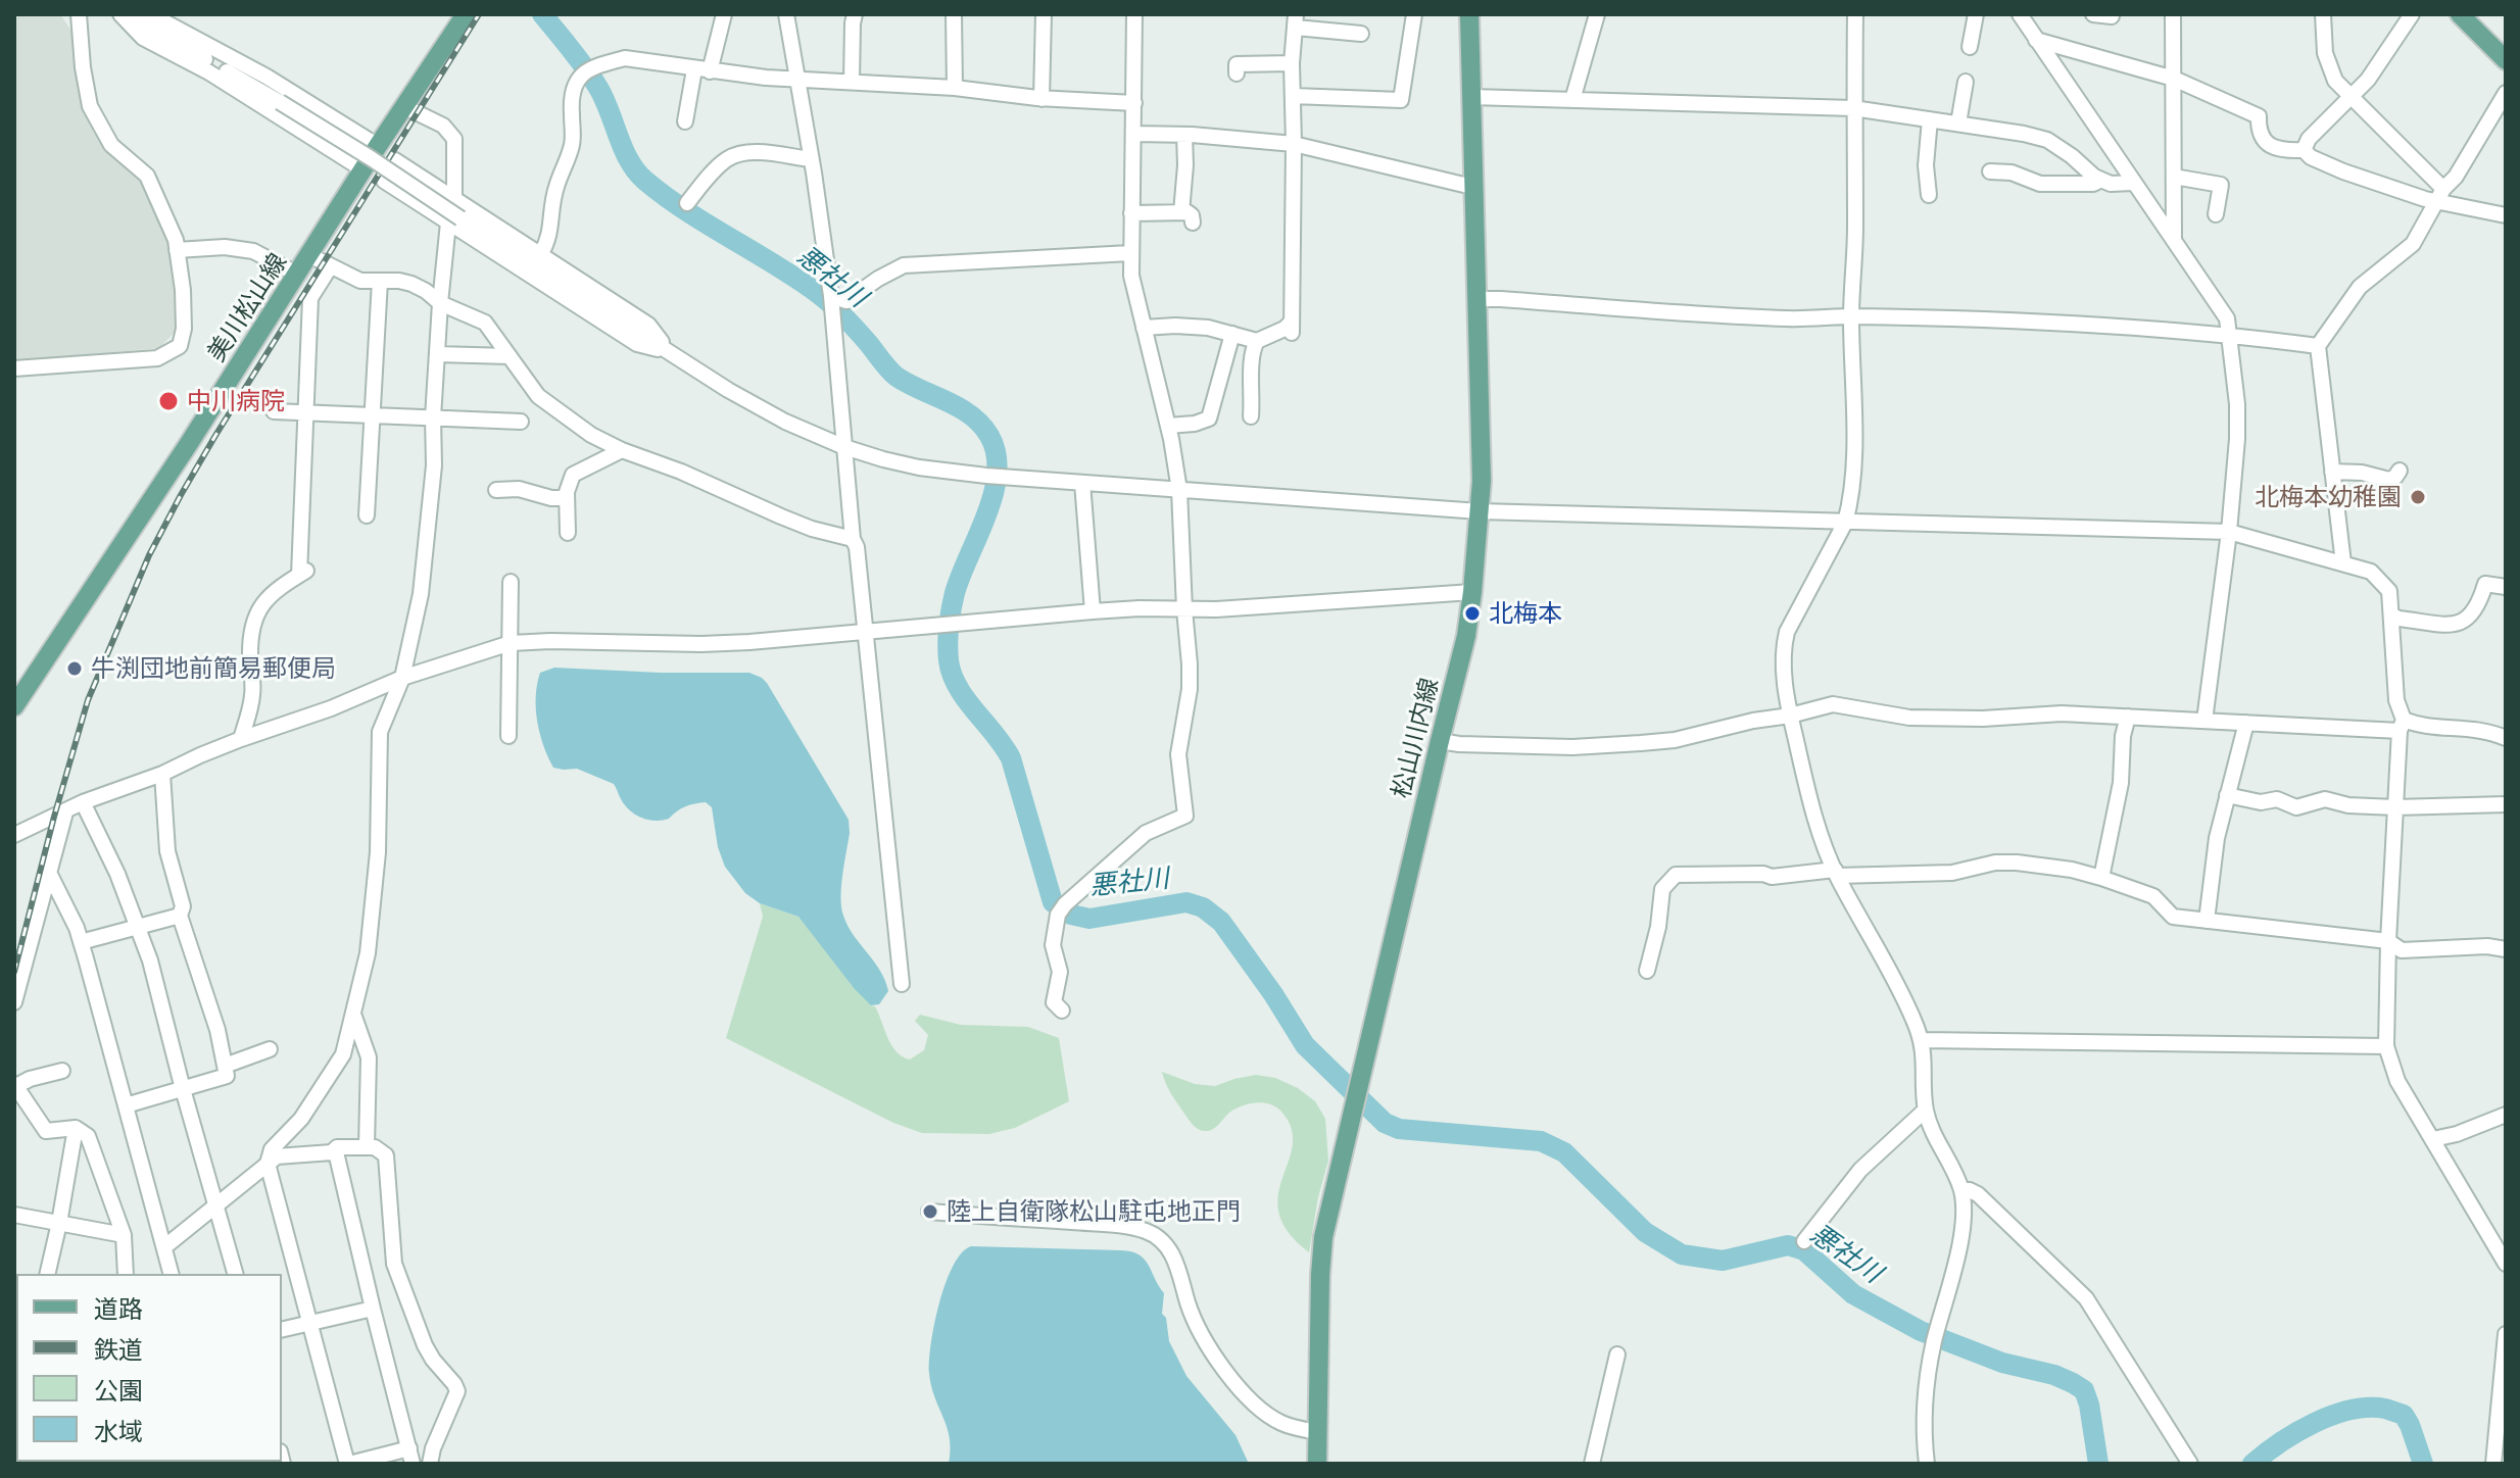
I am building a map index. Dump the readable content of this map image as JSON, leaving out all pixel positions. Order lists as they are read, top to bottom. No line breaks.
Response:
{"streets":{"main road":["美川松山線","松山川内線"]},"water":["悪社川"],"places":["中川病院","北梅本幼稚園","北梅本","牛渕団地前簡易郵便局","陸上自衛隊松山駐屯地正門"],"legend":["道路","鉄道","公園","水域"]}
